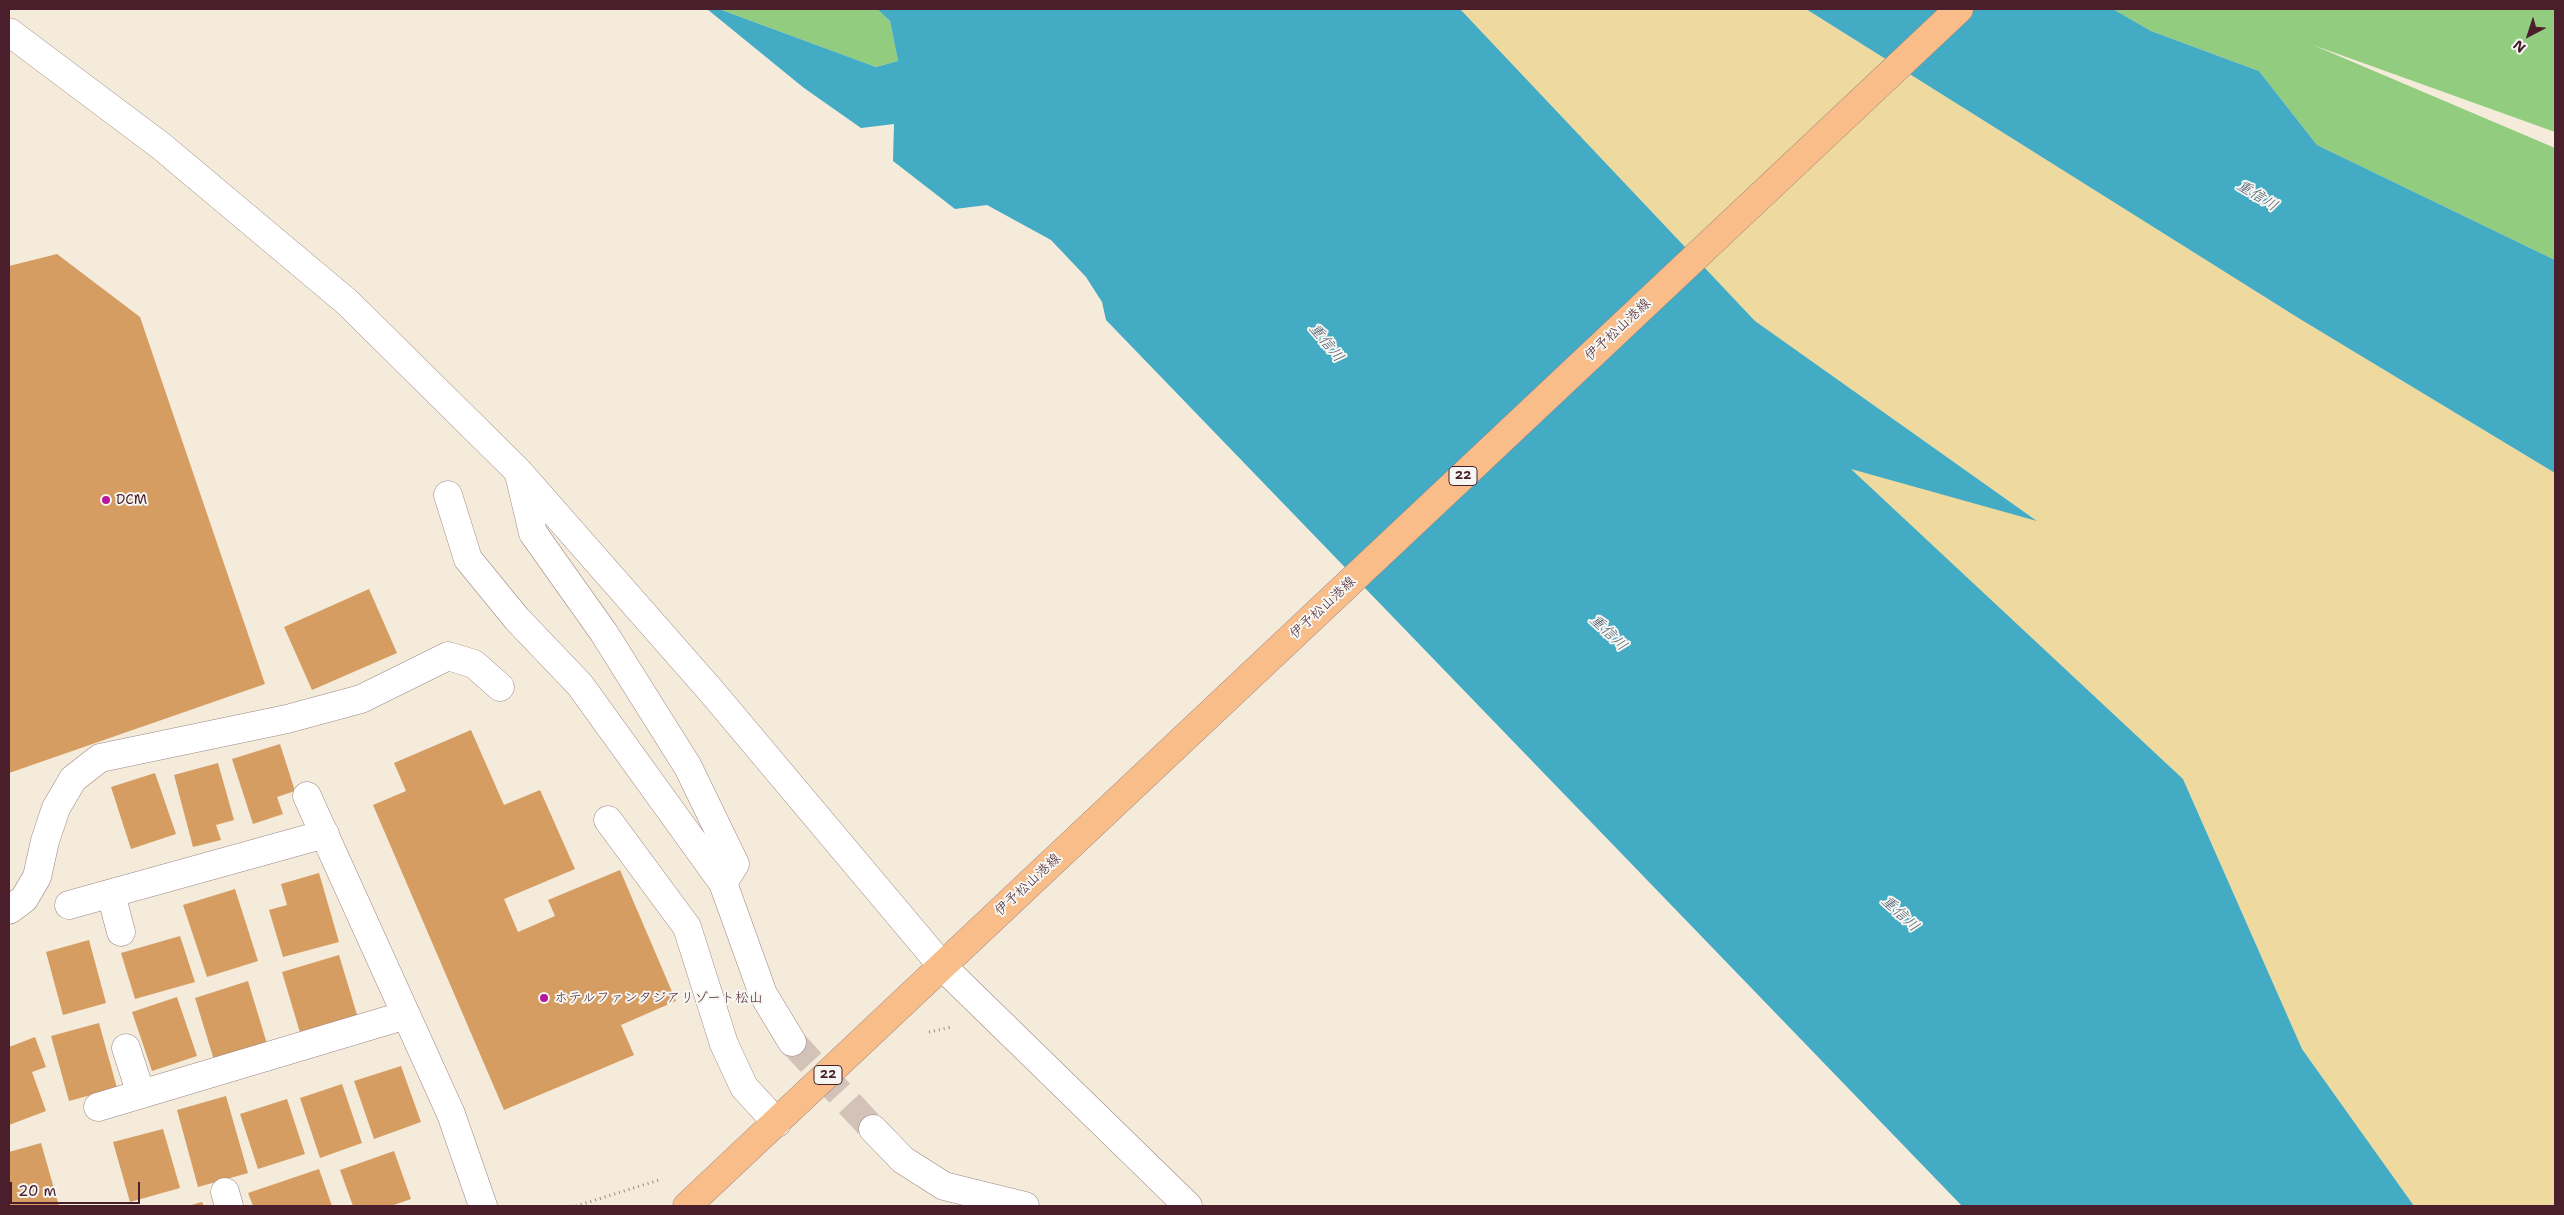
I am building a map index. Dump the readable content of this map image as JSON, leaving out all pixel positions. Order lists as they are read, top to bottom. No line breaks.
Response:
{"streets":{"main road":["伊予松山港線","22"]},"water":["重信川"],"places":["DCM","ホテルファンタジアリゾート松山"],"scale_bar":"20 m","north":"bottom left"}
